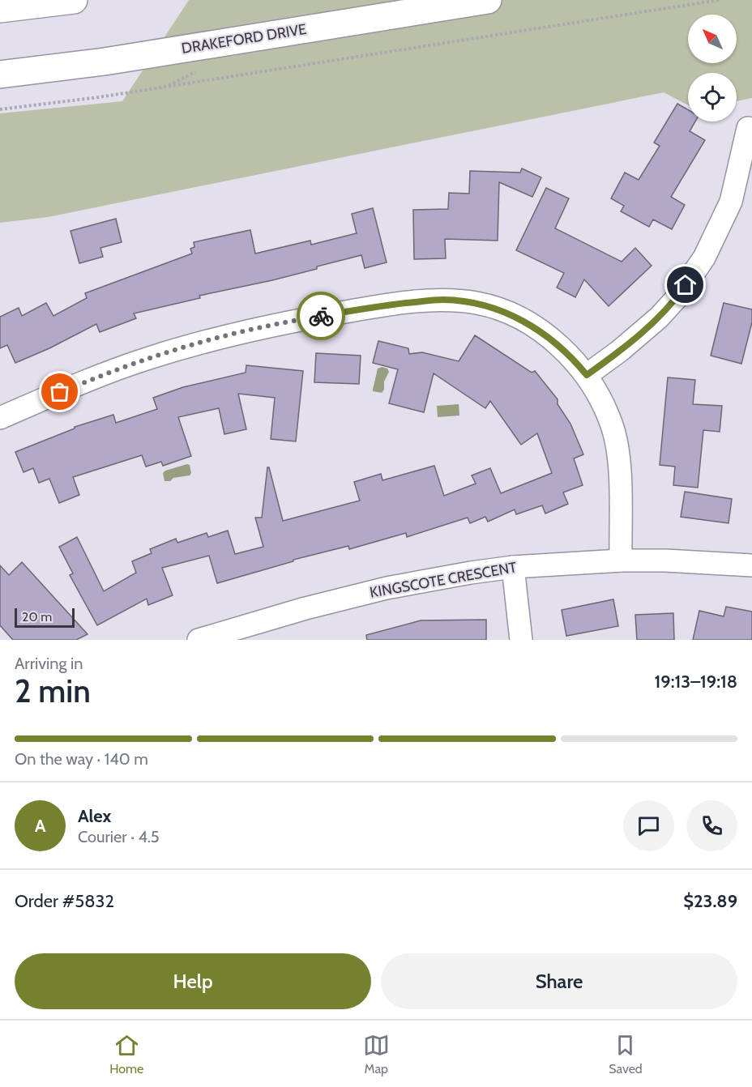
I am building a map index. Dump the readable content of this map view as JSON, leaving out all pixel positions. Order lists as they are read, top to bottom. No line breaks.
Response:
{"streets":{"highway":["DRAKEFORD DRIVE"],"street":["KINGSCOTE CRESCENT"]},"scale_bar":"20 m","north":"top left","page":{"scale":"20 m","heading":["2 min","Arriving in","19:13–19:18"],"panel":["Alex","Courier · 4.5","Order #5832","$23.89"],"bar":"On the way · 140 m","round":"A","buttons":["Help","Share"],"tabs":["Home","Map","Saved"]}}
